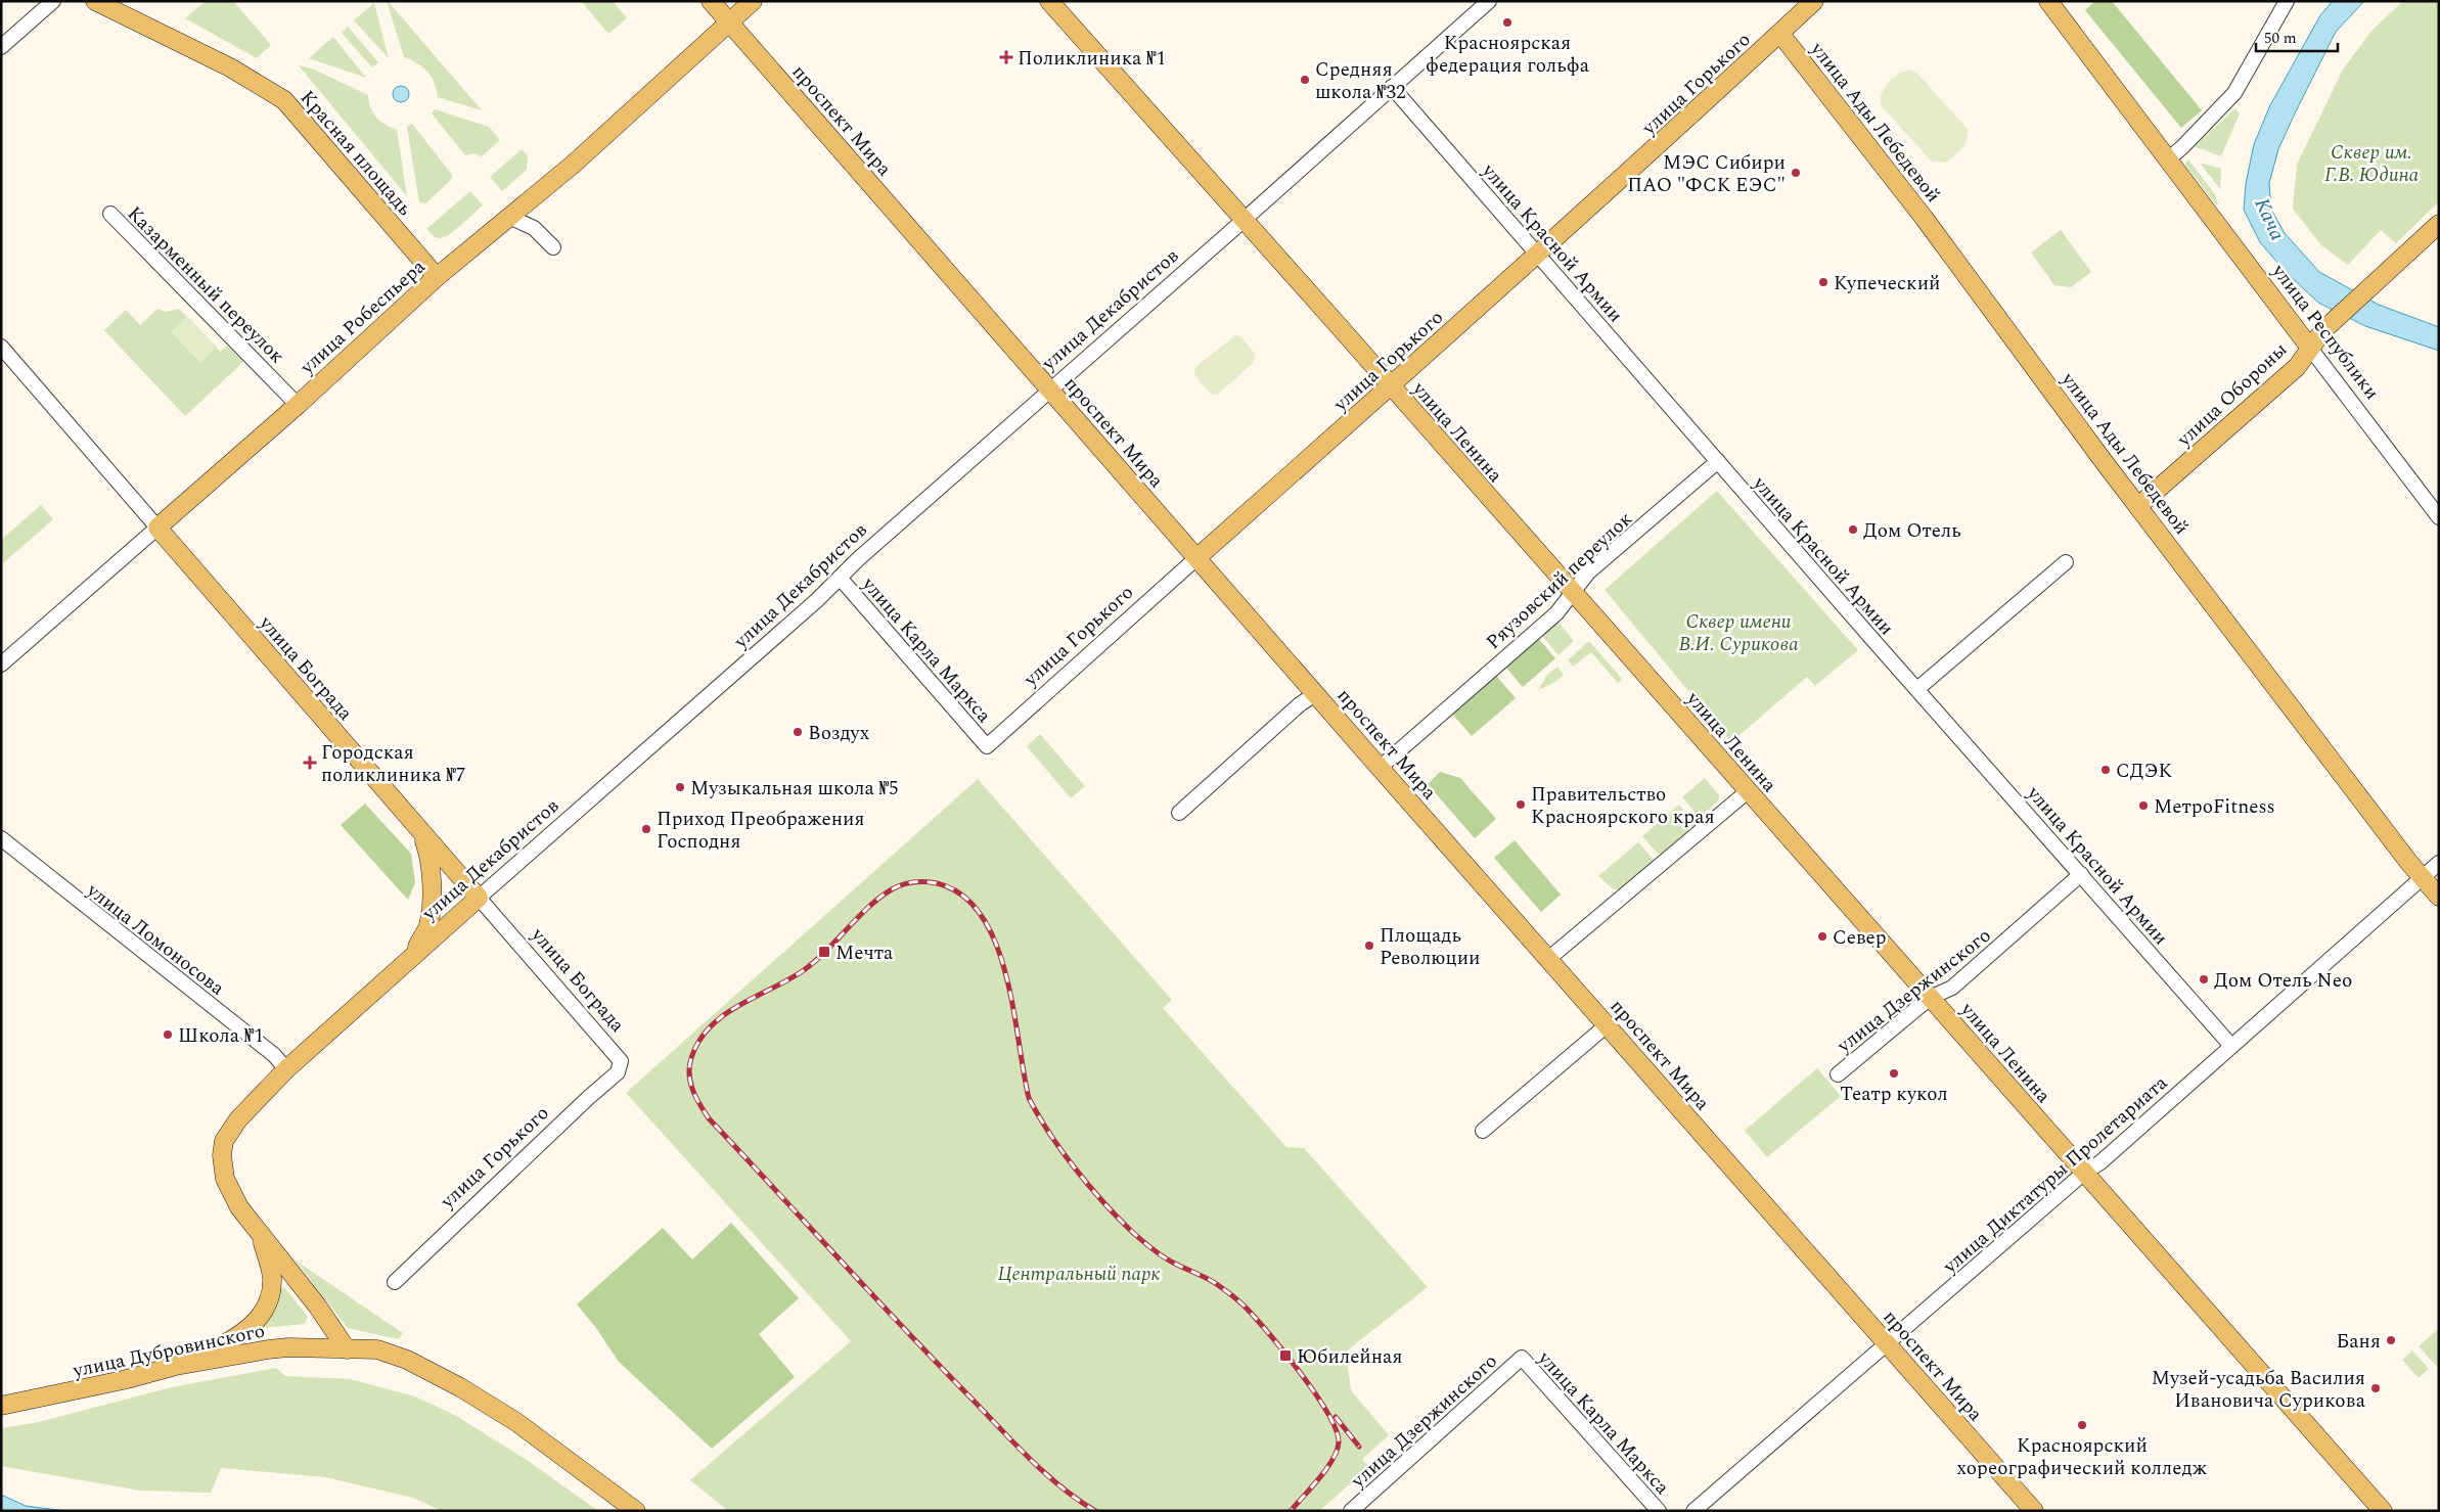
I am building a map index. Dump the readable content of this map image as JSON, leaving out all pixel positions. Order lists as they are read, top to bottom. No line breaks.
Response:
{"streets":{"main road":["улица Горького","проспект Мира","улица Ады Лебедевой","Красная площадь","улица Декабристов","улица Робеспьера","улица Республики","улица Обороны","улица Ленина","улица Бограда","улица Дубровинского"],"street":["улица Красной Армии","Казарменный переулок","Ряузовский переулок","улица Карла Маркса","улица Ломоносова","улица Дзержинского","улица Диктатуры Пролетариата"]},"crossings":[["улица Горького","проспект Мира"],["улица Горького","улица Ады Лебедевой"],["улица Горького","улица Красной Армии"],["улица Горького","улица Ленина"],["улица Горького","улица Карла Маркса"],["улица Горького","улица Бограда"],["проспект Мира","улица Декабристов"],["проспект Мира","улица Робеспьера"],["проспект Мира","Ряузовский переулок"],["проспект Мира","улица Диктатуры Пролетариата"],["улица Ады Лебедевой","улица Обороны"],["улица Ады Лебедевой","улица Диктатуры Пролетариата"],["Красная площадь","улица Робеспьера"],["улица Красной Армии","улица Декабристов"],["улица Красной Армии","Ряузовский переулок"],["улица Красной Армии","улица Дзержинского"],["улица Красной Армии","улица Диктатуры Пролетариата"],["Казарменный переулок","улица Робеспьера"],["улица Декабристов","улица Ленина"],["улица Декабристов","улица Карла Маркса"],["улица Декабристов","улица Бограда"],["улица Декабристов","улица Ломоносова"],["улица Декабристов","улица Дубровинского"],["улица Робеспьера","улица Бограда"],["улица Республики","улица Обороны"],["улица Ленина","Ряузовский переулок"],["улица Ленина","улица Дзержинского"],["улица Ленина","улица Диктатуры Пролетариата"],["улица Карла Маркса","улица Дзержинского"]],"water":["Кача"],"parks":["Сквер им. Г.В. Юдина","Сквер имени В.И. Сурикова","Центральный парк"],"places":{"other":["Красноярская федерация гольфа","Средняя школа №32","МЭС Сибири ПАО \"ФСК ЕЭС\"","Купеческий","Дом Отель","Воздух","СДЭК","Музыкальная школа №5","Правительство Красноярского края","МетроFitness","Приход Преображения Господня","Север","Площадь Революции","Дом Отель Neo","Школа №1","Театр кукол","Баня","Музей-усадьба Василия Ивановича Сурикова","Красноярский хореографический колледж"],"health":["Поликлиника №1","Городская поликлиника №7"],"transit":["Мечта","Юбилейная"]},"scale_bar":"50 m"}
